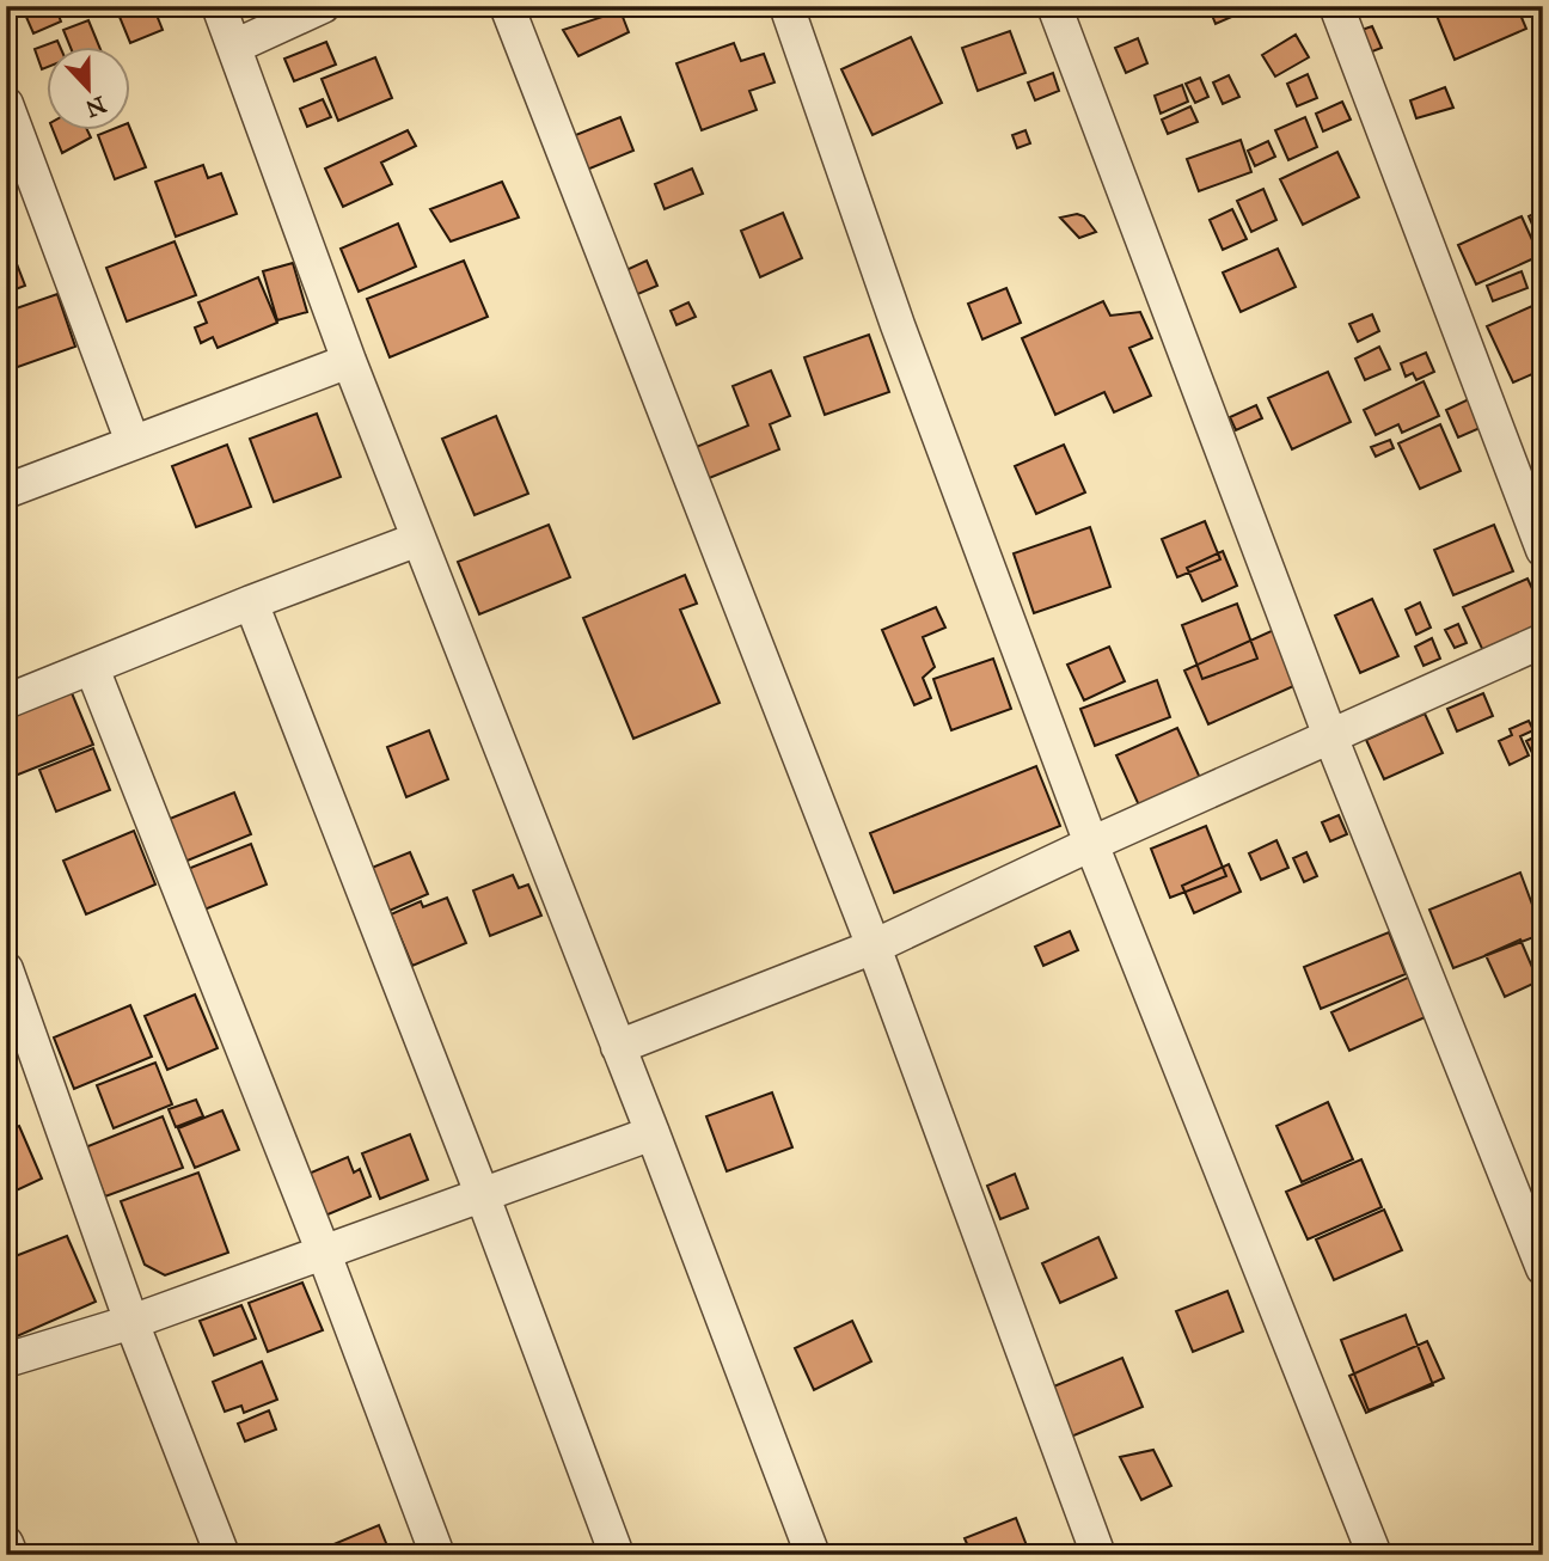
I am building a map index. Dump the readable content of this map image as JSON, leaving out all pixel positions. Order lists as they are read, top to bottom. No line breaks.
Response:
{"north":"bottom"}
